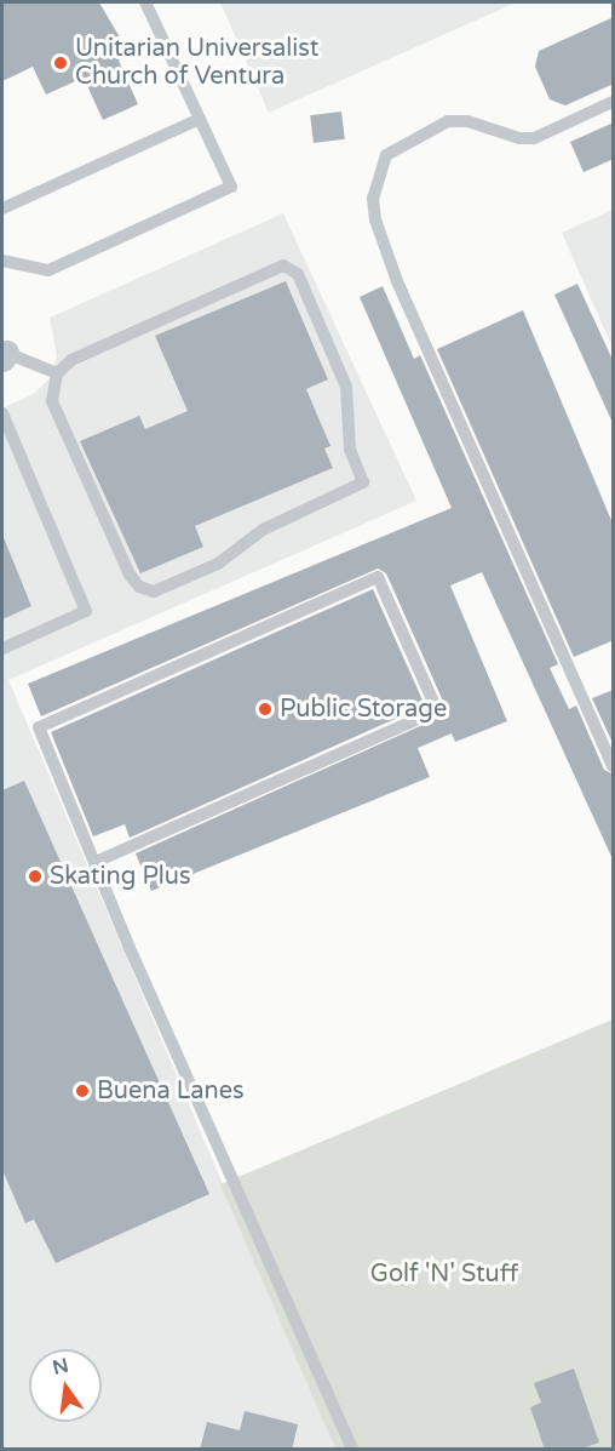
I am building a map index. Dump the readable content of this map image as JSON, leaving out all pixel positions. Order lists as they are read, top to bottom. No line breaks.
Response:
{"parks":["Golf 'N' Stuff"],"places":["Unitarian Universalist Church of Ventura","Public Storage","Skating Plus","Buena Lanes"],"north":"top"}
